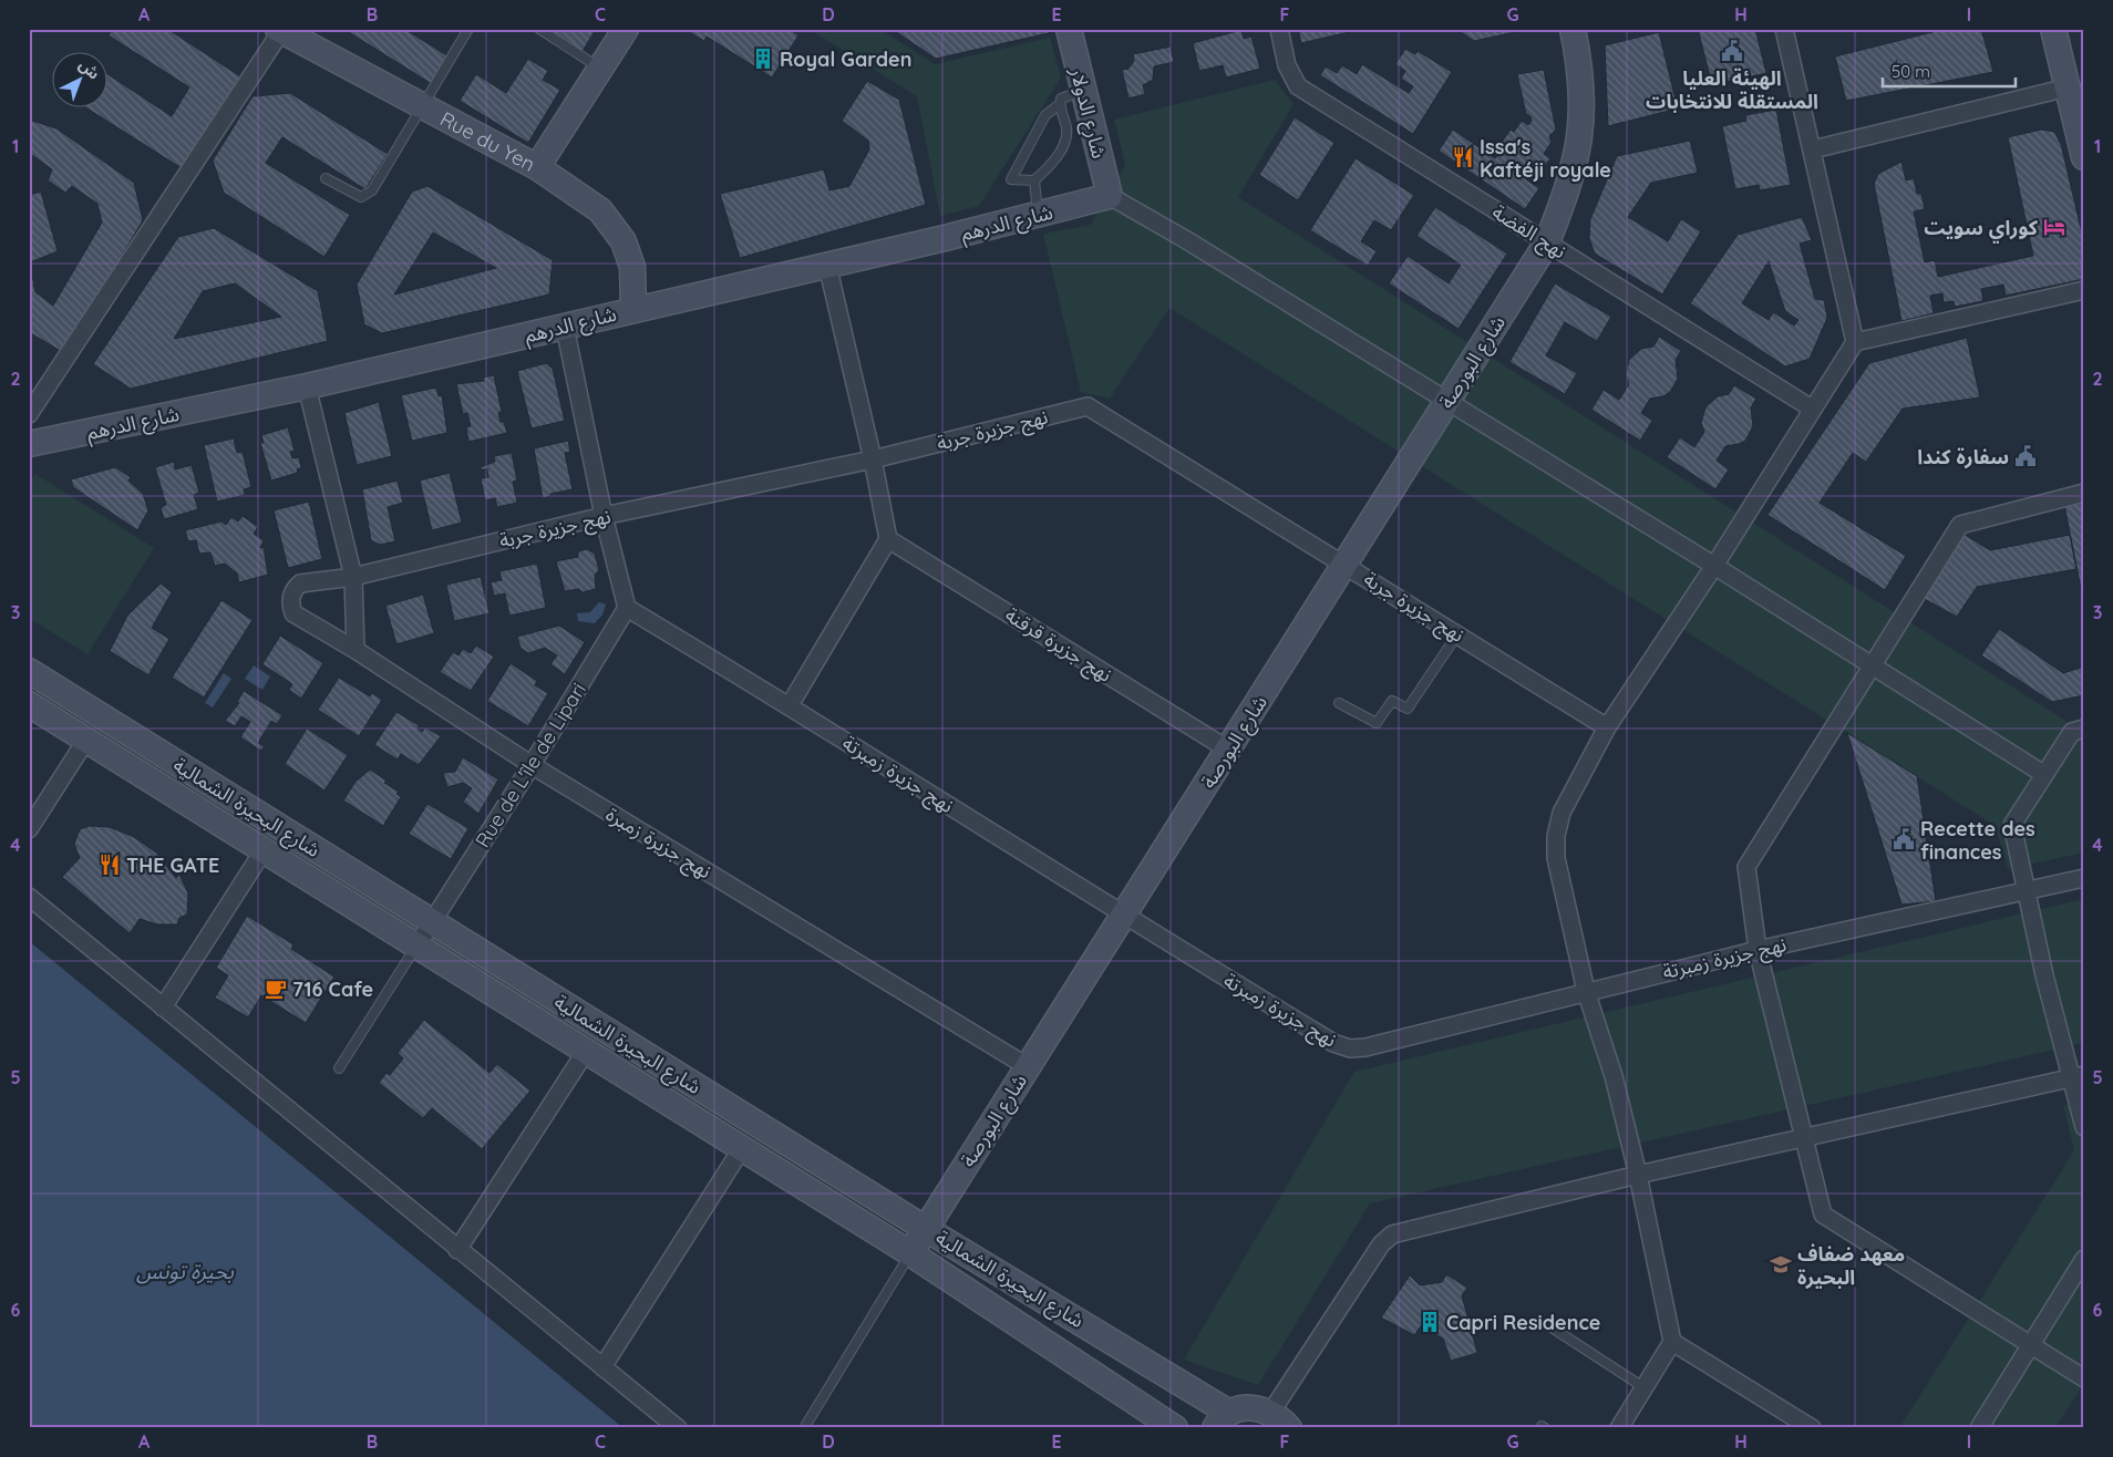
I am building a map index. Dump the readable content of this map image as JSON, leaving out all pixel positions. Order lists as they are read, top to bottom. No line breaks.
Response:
{"streets":{"street":["شارع الدولار","Rue du Yen","شارع الدرهم","نهج الفضة","شارع البورصة","نهج جزيرة جربة","نهج جزيرة قرقنة","Rue de L'île de Lipari","نهج جزيرة زمبرتة","شارع البحيرة الشمالية","نهج جزيرة زمبرة"]},"crossings":[["شارع الدولار","شارع الدرهم"],["Rue du Yen","شارع الدرهم"],["نهج الفضة","شارع البورصة"],["شارع البورصة","نهج جزيرة جربة"],["شارع البورصة","نهج جزيرة قرقنة"],["شارع البورصة","نهج جزيرة زمبرتة"],["شارع البورصة","شارع البحيرة الشمالية"],["شارع البورصة","نهج جزيرة زمبرة"],["نهج جزيرة جربة","نهج جزيرة زمبرة"],["Rue de L'île de Lipari","نهج جزيرة زمبرتة"],["Rue de L'île de Lipari","شارع البحيرة الشمالية"],["Rue de L'île de Lipari","نهج جزيرة زمبرة"]],"water":["بحيرة تونس"],"places":{"public building":["الهيئة العليا المستقلة للانتخابات","سفارة كندا","Recette des finances"],"building":["Royal Garden","Capri Residence"],"restaurant":["Issa's Kaftéji royale","THE GATE"],"hotel":["كوراي سويت"],"cafe":["716 Cafe"],"school or university":["معهد ضفاف البحيرة"]},"scale_bar":"50 m","north":"top right","grid":{"columns":["A","B","C","D","E","F","G","H","I"],"rows":["1","2","3","4","5","6"]}}
